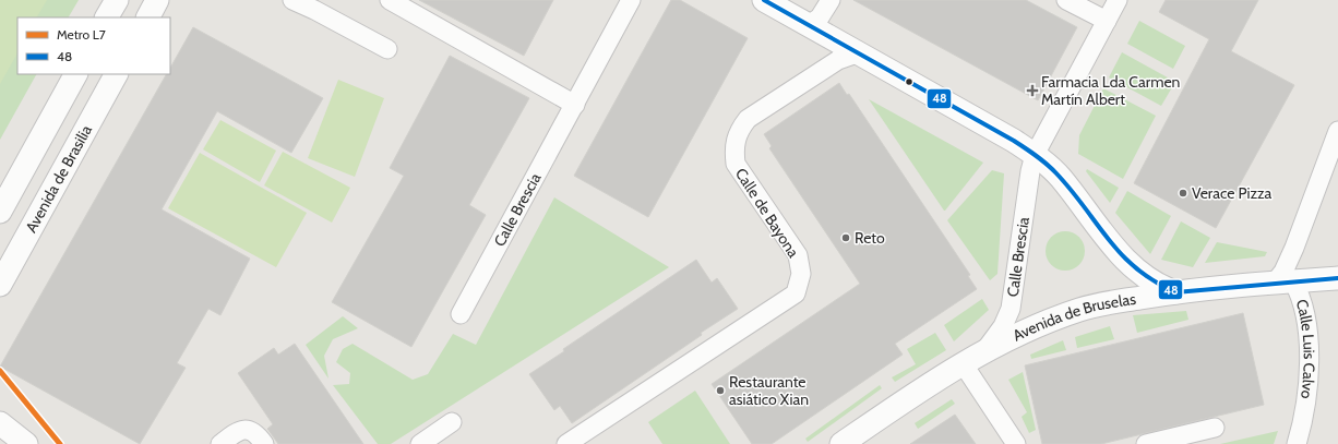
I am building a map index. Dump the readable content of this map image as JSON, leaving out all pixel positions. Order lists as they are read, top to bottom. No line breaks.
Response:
{"streets":{"street":["Avenida de Brasilia","Calle Brescia","Calle de Bayona","Avenida de Bruselas","Calle Luis Calvo"]},"crossings":[["Calle Brescia","Avenida de Bruselas"],["Avenida de Bruselas","Calle Luis Calvo"]],"places":{"health":["Farmacia Lda Carmen Martín Albert"],"other":["Verace Pizza","Reto","Restaurante asiático Xian"]},"lines":["transit line 48","metro line L7"],"legend":["Metro L7","48"]}
